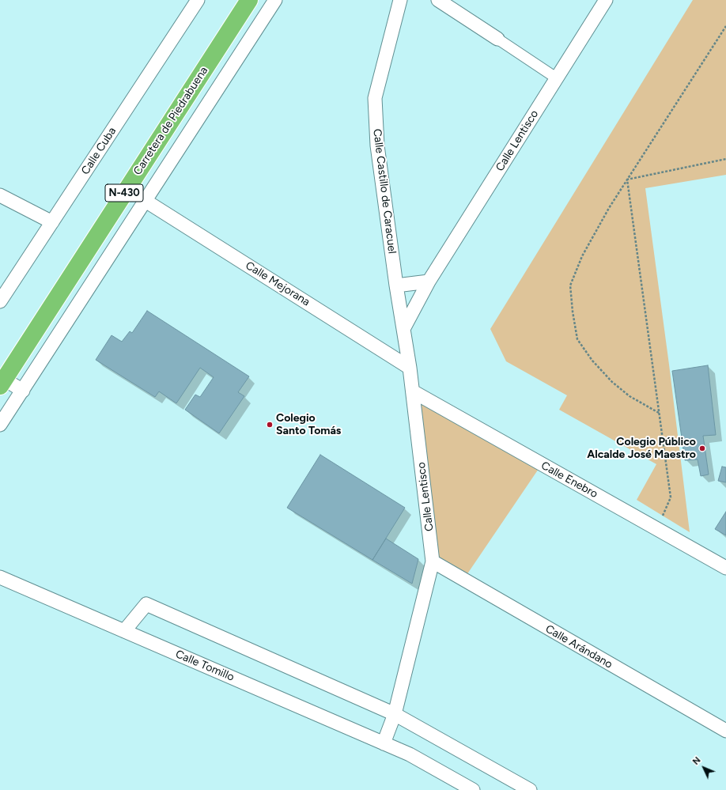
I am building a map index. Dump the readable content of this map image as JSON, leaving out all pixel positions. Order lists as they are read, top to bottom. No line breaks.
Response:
{"streets":{"highway":["Carretera de Piedrabuena","N-430"],"street":["Calle Lentisco","Calle Cuba","Calle Castillo de Caracuel","Calle Mejorana","Calle Enebro","Calle Arándano","Calle Tomillo"]},"crossings":[["Calle Lentisco","Calle Castillo de Caracuel"],["Calle Lentisco","Calle Mejorana"],["Calle Lentisco","Calle Enebro"],["Calle Lentisco","Calle Arándano"],["Calle Lentisco","Calle Tomillo"]],"places":["Colegio Santo Tomás","Colegio Público Alcalde José Maestro"],"north":"top left"}
